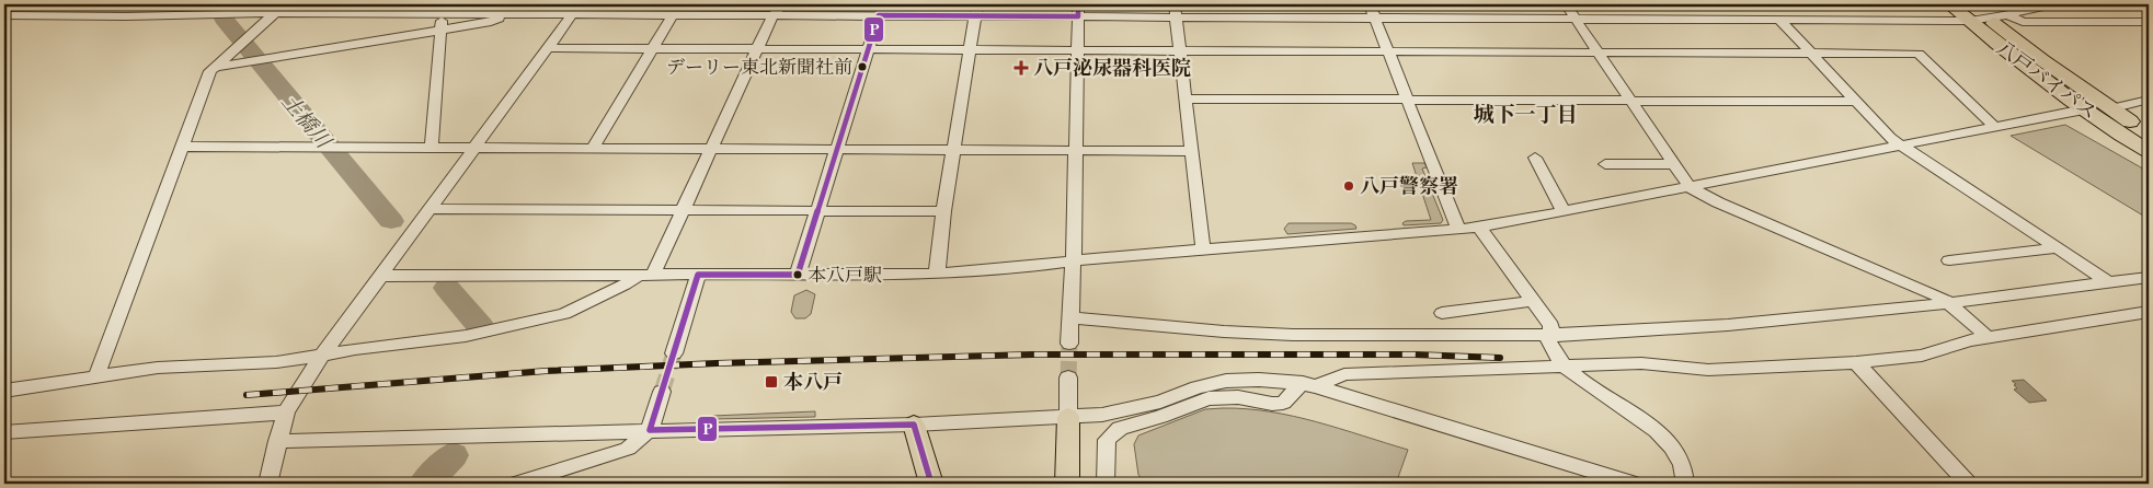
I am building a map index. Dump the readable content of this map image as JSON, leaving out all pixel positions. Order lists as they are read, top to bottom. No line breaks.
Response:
{"streets":{"highway":["八戸バイパス"]},"districts":["城下一丁目"],"water":["土橋川"],"places":{"other":["デーリー東北新聞社前","八戸警察署","本八戸駅"],"health":["八戸泌尿器科医院"],"transit":["本八戸"]},"lines":["transit line P"]}
